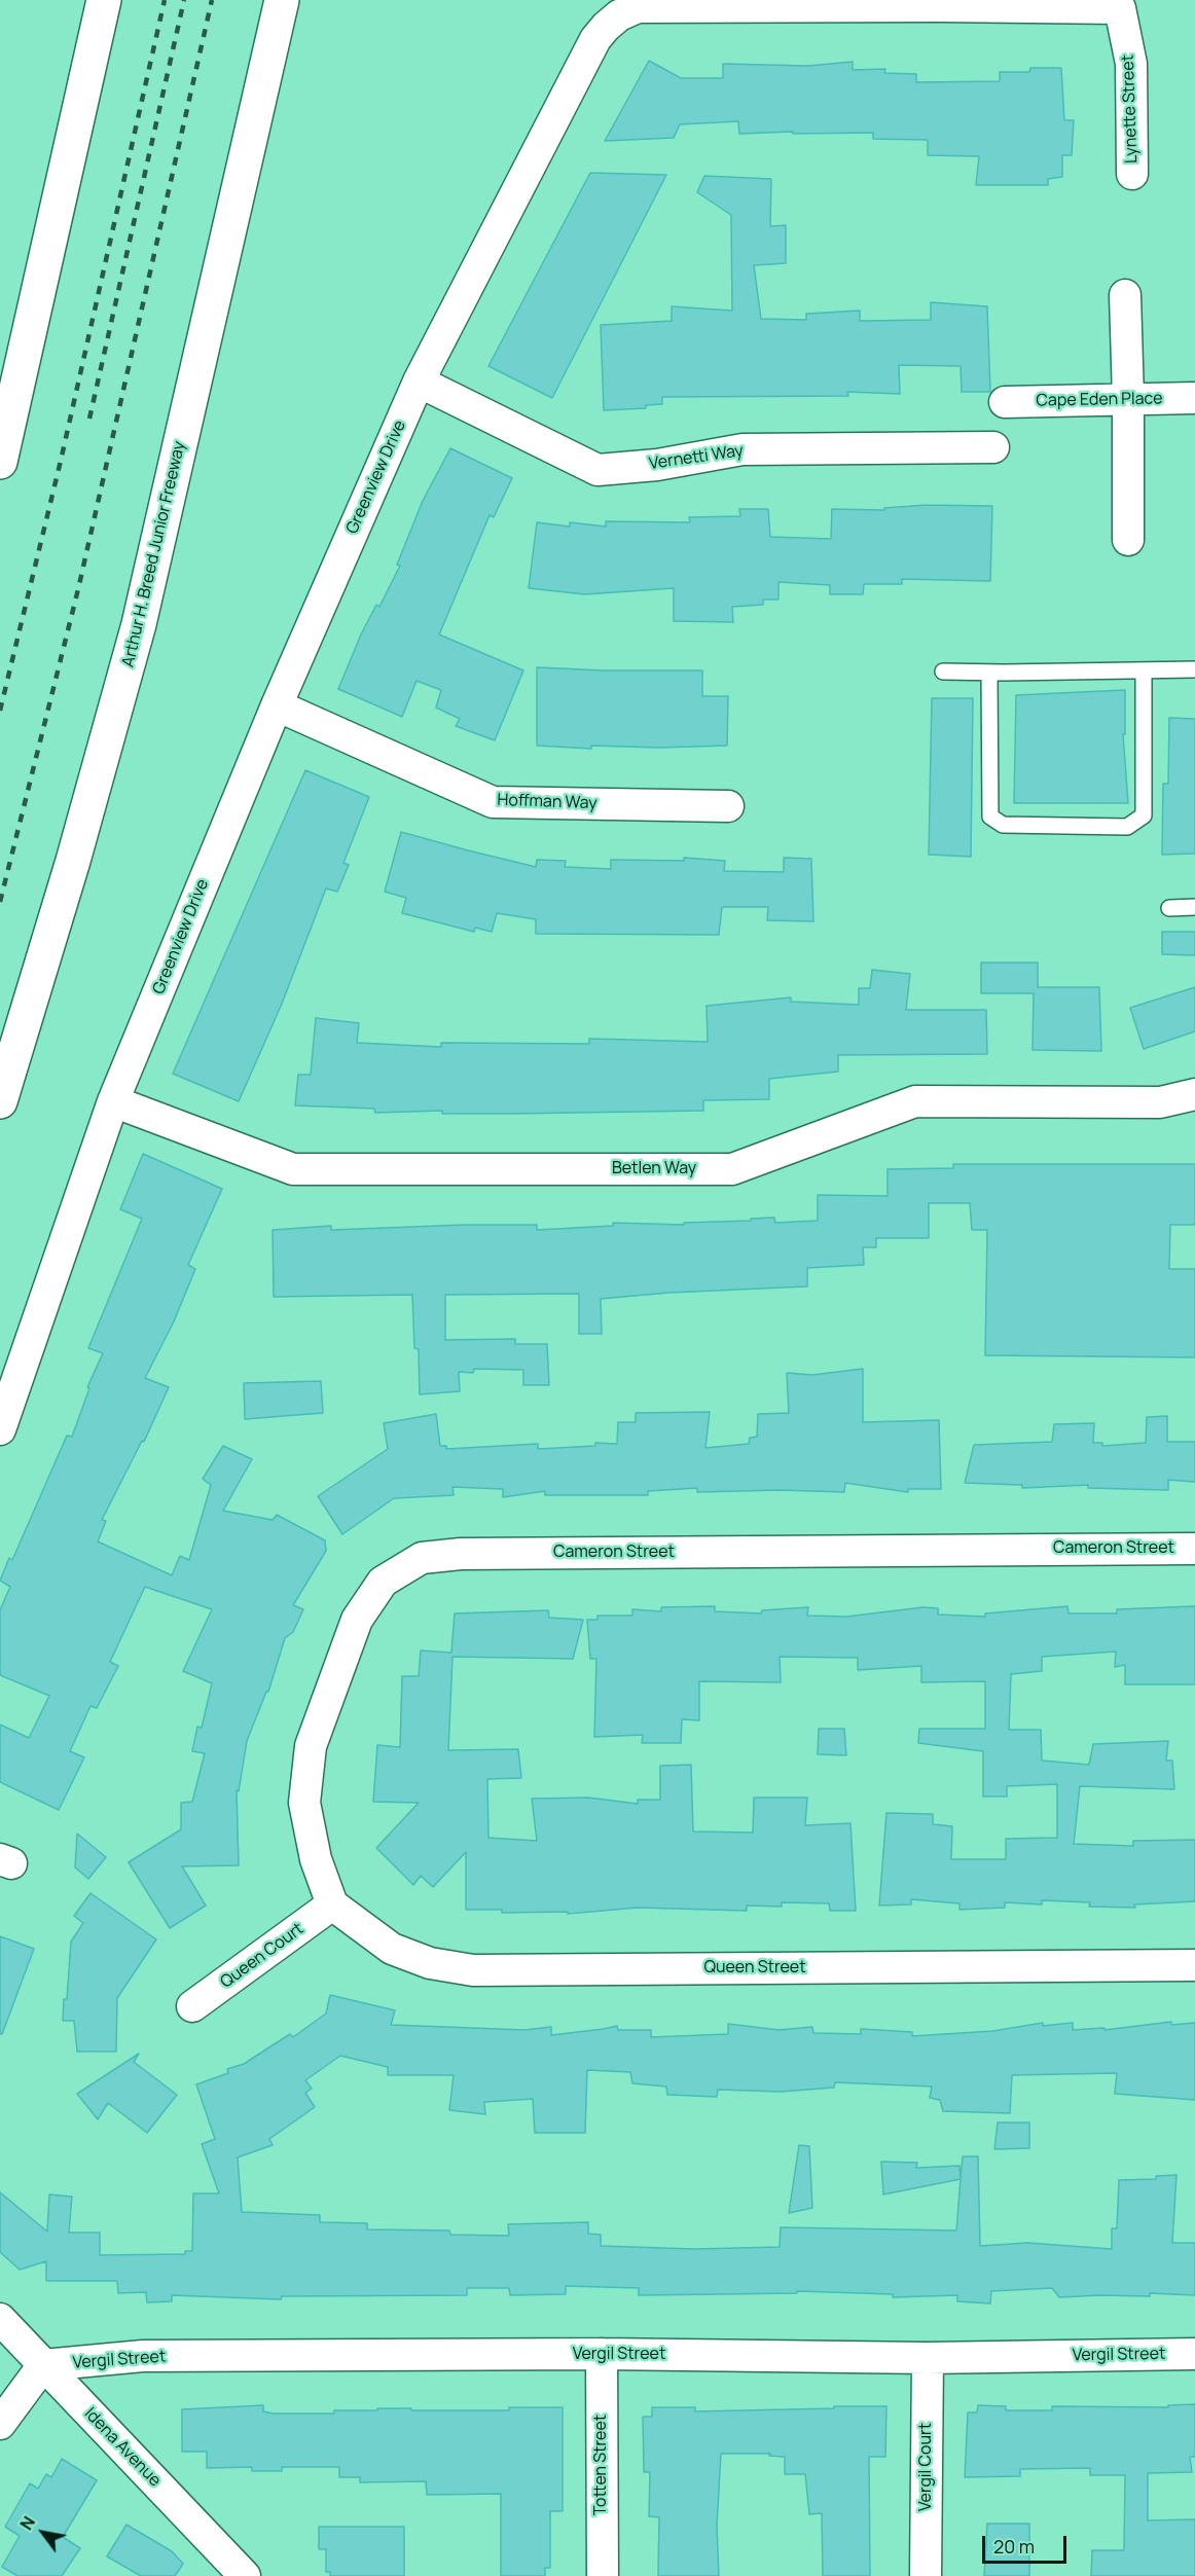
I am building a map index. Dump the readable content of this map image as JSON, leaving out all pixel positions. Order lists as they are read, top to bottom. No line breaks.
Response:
{"streets":{"highway":["Arthur H. Breed Junior Freeway"],"street":["Lynette Street","Cape Eden Place","Vernetti Way","Greenview Drive","Hoffman Way","Betlen Way","Cameron Street","Queen Court","Queen Street","Vergil Street","Idena Avenue","Totten Street","Vergil Court"]},"crossings":[["Lynette Street","Greenview Drive"],["Vernetti Way","Greenview Drive"],["Greenview Drive","Hoffman Way"],["Greenview Drive","Betlen Way"],["Cameron Street","Queen Court"],["Cameron Street","Queen Street"],["Queen Court","Queen Street"],["Vergil Street","Idena Avenue"],["Vergil Street","Totten Street"],["Vergil Street","Vergil Court"]],"scale_bar":"20 m","north":"top left"}
